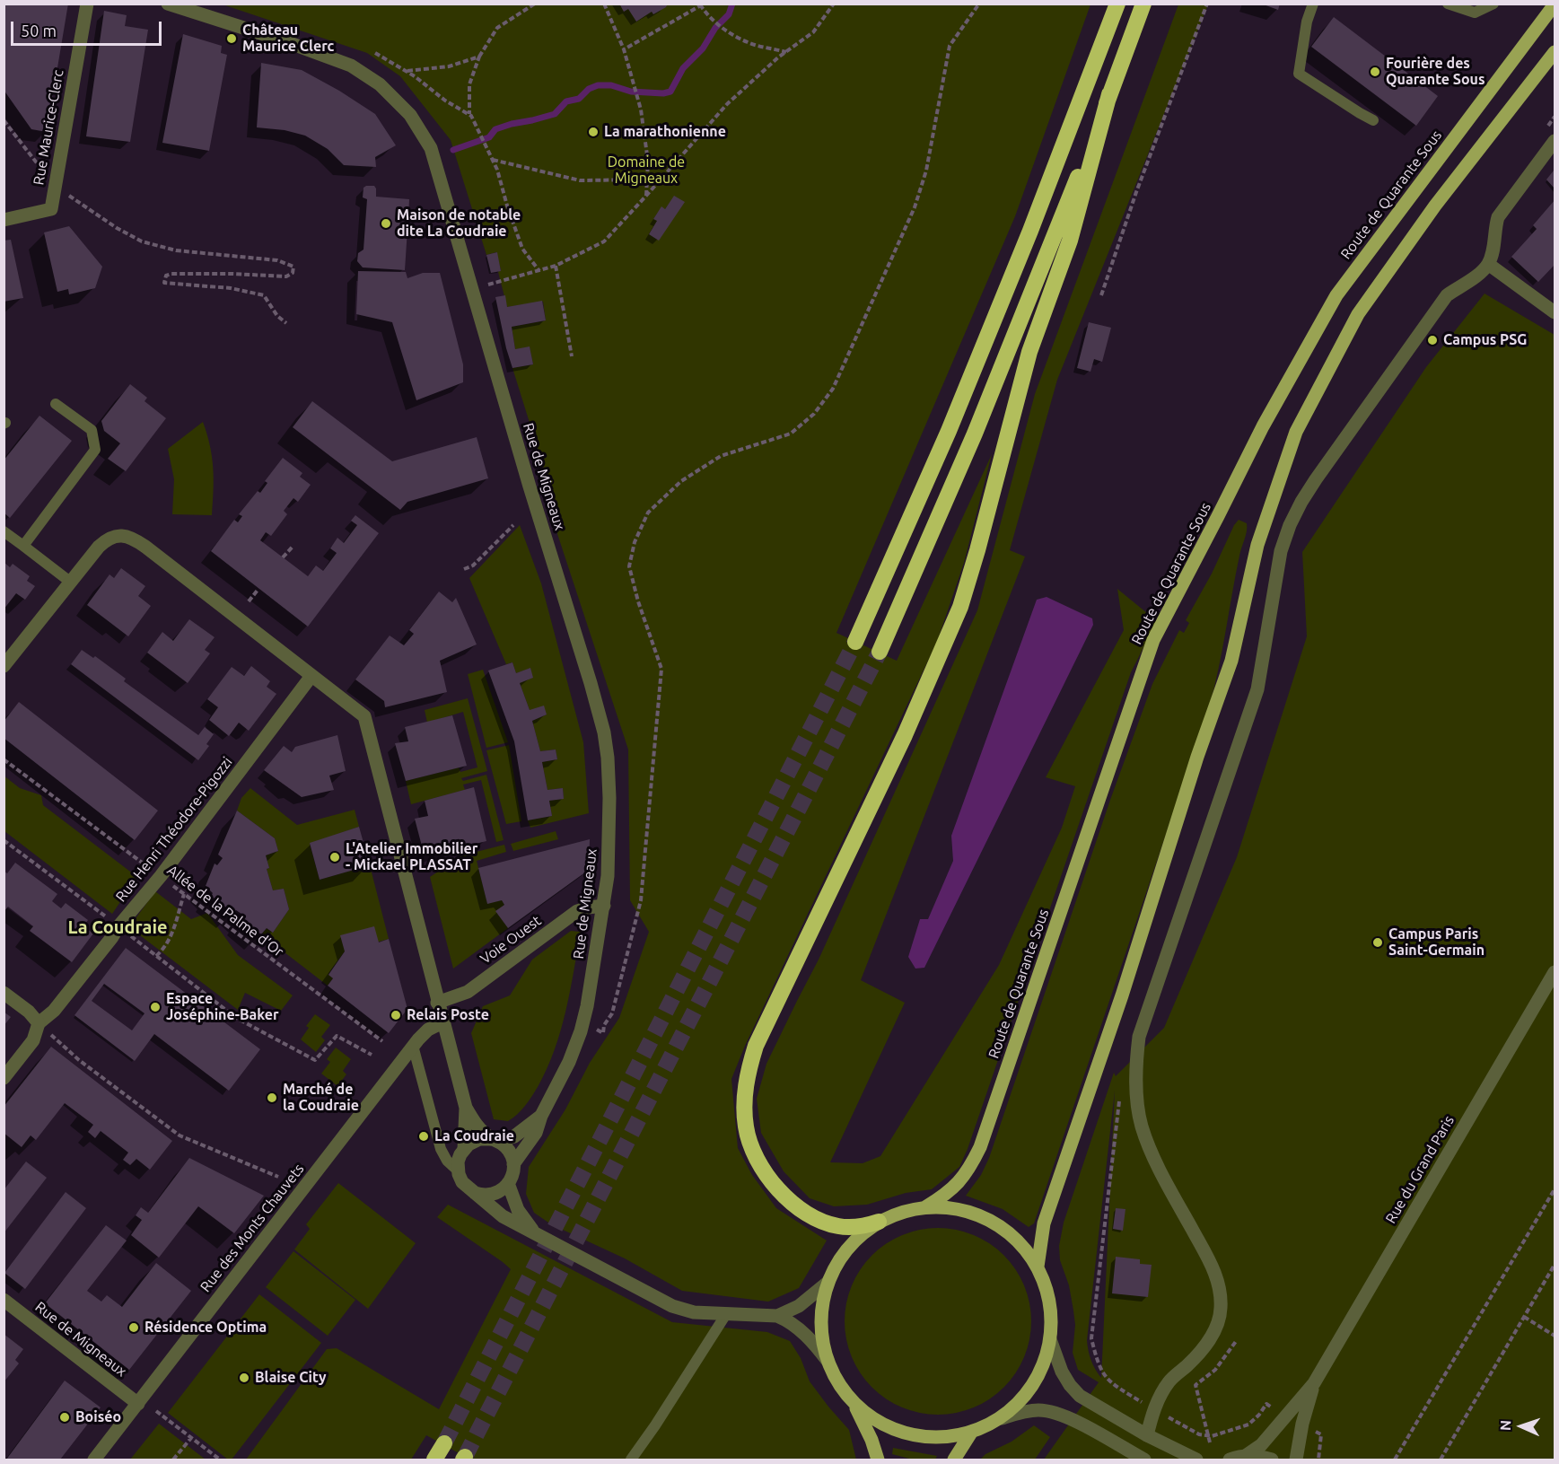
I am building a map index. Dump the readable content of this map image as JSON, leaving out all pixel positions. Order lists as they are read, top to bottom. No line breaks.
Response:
{"streets":{"main road":["Route de Quarante Sous"],"street":["Rue Maurice-Clerc","Rue de Migneaux","Rue Henri Théodore-Pigozzi","Voie Ouest","Rue du Grand Paris","Rue des Monts Chauvets"],"path":["Allée de la Palme d’Or"]},"crossings":[["Rue de Migneaux","Voie Ouest"],["Rue de Migneaux","Rue des Monts Chauvets"],["Rue Henri Théodore-Pigozzi","Allée de la Palme d’Or"]],"districts":["La Coudraie"],"parks":["Domaine de Migneaux"],"places":["Château Maurice Clerc","Fourière des Quarante Sous","La marathonienne","Maison de notable dite La Coudraie","Campus PSG","L'Atelier Immobilier - Mickael PLASSAT","Campus Paris Saint-Germain","Espace Joséphine-Baker","Relais Poste","Marché de la Coudraie","La Coudraie","Résidence Optima","Blaise City","Boiséo"],"scale_bar":"50 m","north":"left"}
